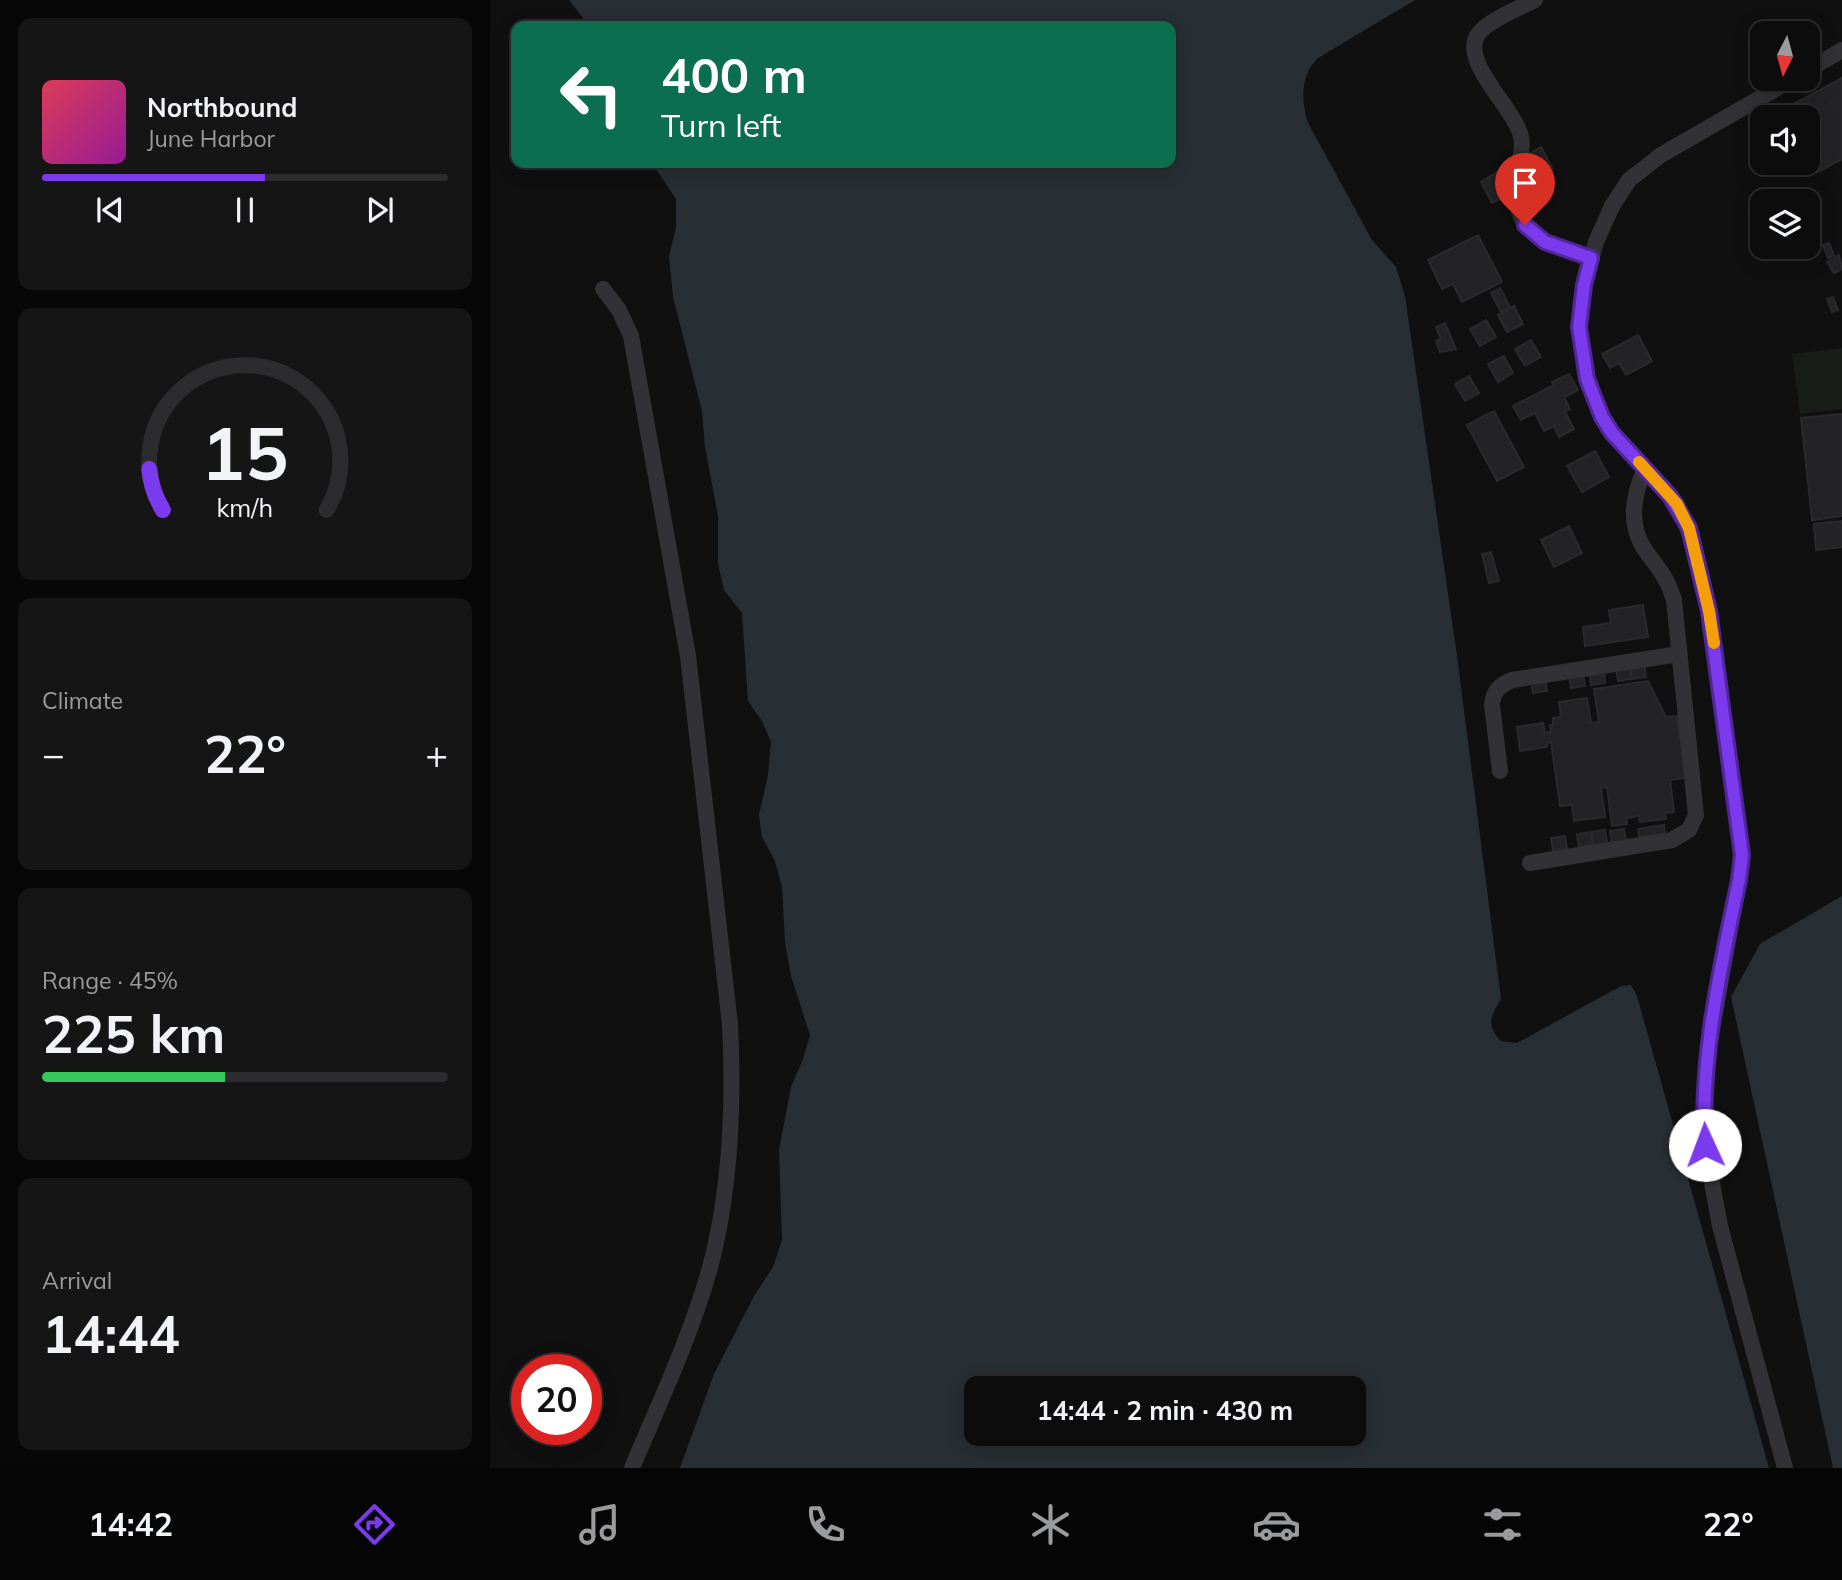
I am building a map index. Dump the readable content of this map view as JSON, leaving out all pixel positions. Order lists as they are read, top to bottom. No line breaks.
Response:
{"north":"bottom","page":{"turn":["400 m","Turn left"],"song":["Northbound","June Harbor"],"tile":["Climate",["Range · 45%","225 km"],["Arrival","14:44"]],"heat":["−","22°","+"],"limit":"20","trip":"14:44 · 2 min · 430 m","tabs":["14:42","22°"],"gauge":["15","km/h"]}}
